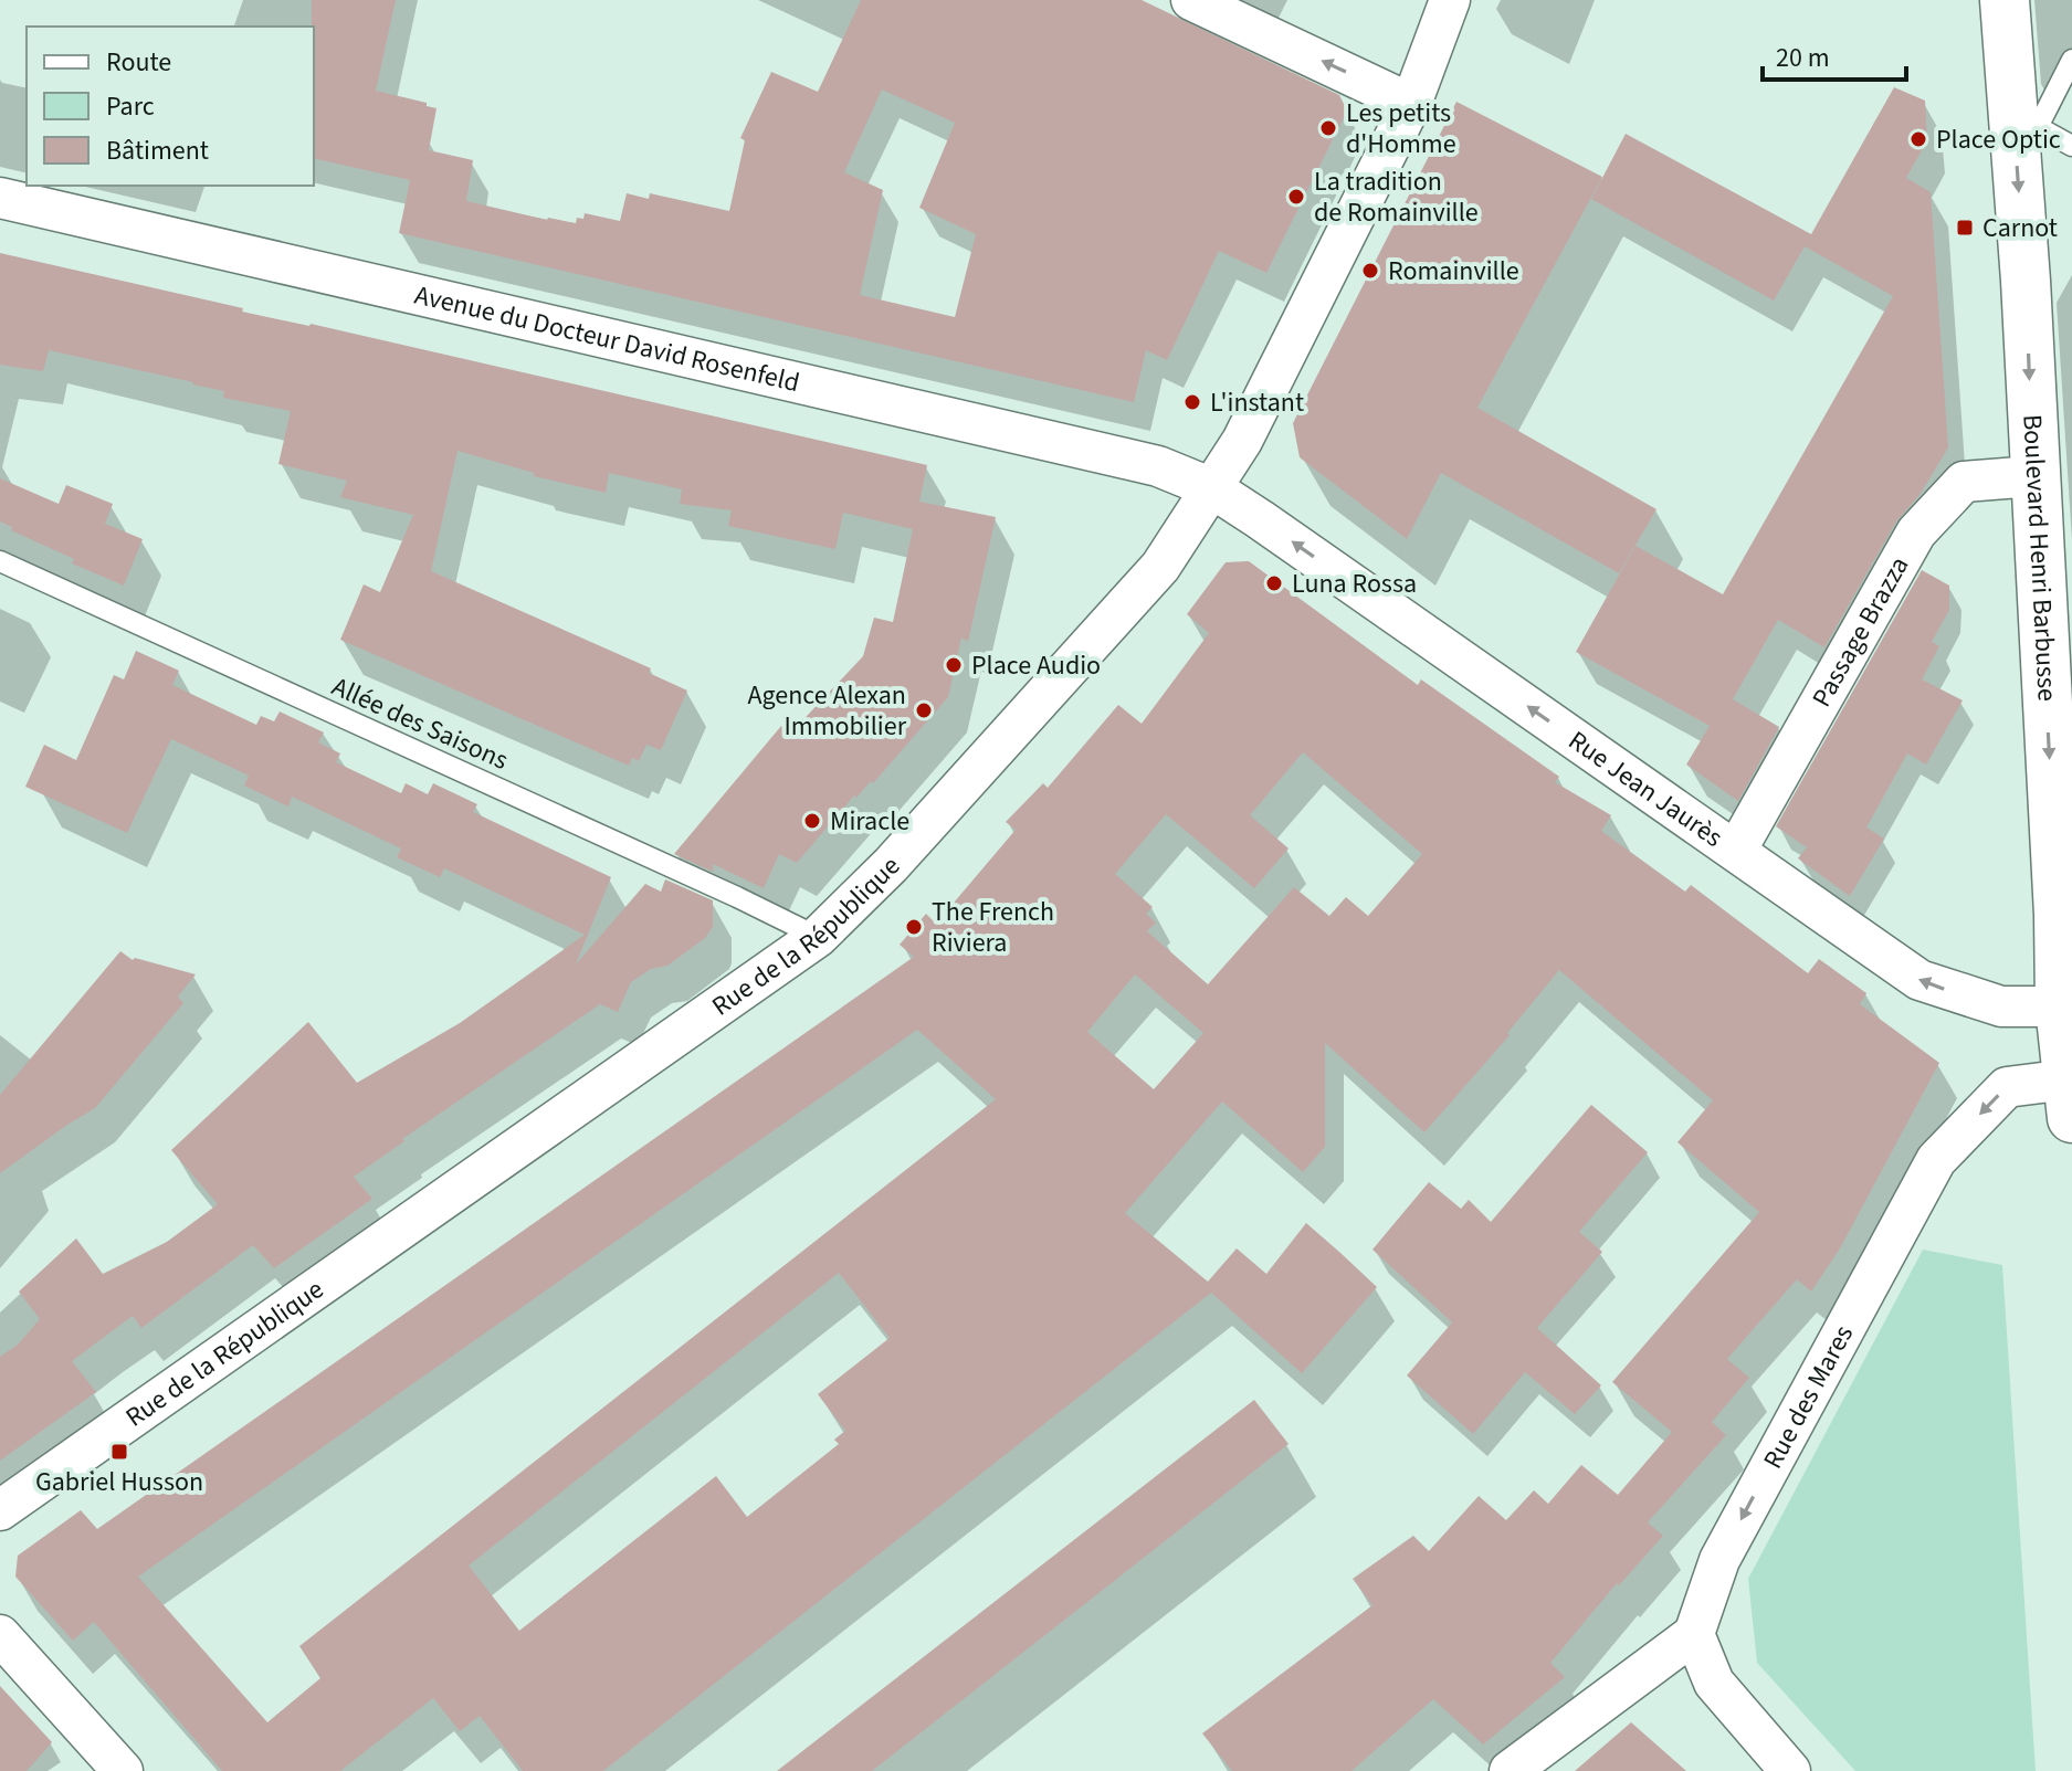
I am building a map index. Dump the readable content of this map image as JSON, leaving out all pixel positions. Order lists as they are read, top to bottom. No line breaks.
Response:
{"streets":{"street":["Avenue du Docteur David Rosenfeld","Boulevard Henri Barbusse","Passage Brazza","Rue Jean Jaurès","Rue de la République","Rue des Mares"],"lane":["Allée des Saisons"]},"crossings":[["Avenue du Docteur David Rosenfeld","Rue Jean Jaurès"],["Avenue du Docteur David Rosenfeld","Rue de la République"],["Boulevard Henri Barbusse","Passage Brazza"],["Boulevard Henri Barbusse","Rue Jean Jaurès"],["Boulevard Henri Barbusse","Rue des Mares"],["Passage Brazza","Rue Jean Jaurès"],["Allée des Saisons","Rue de la République"],["Rue Jean Jaurès","Rue de la République"]],"one_way":["Boulevard Henri Barbusse","Rue Jean Jaurès","Rue des Mares"],"places":{"other":["Les petits d'Homme","Place Optic","La tradition de Romainville","Romainville","L'instant","Luna Rossa","Place Audio","Agence Alexan Immobilier","Miracle","The French Riviera"],"transit":["Carnot","Gabriel Husson"]},"legend":["Route","Parc","Bâtiment"],"scale_bar":"20 m"}
